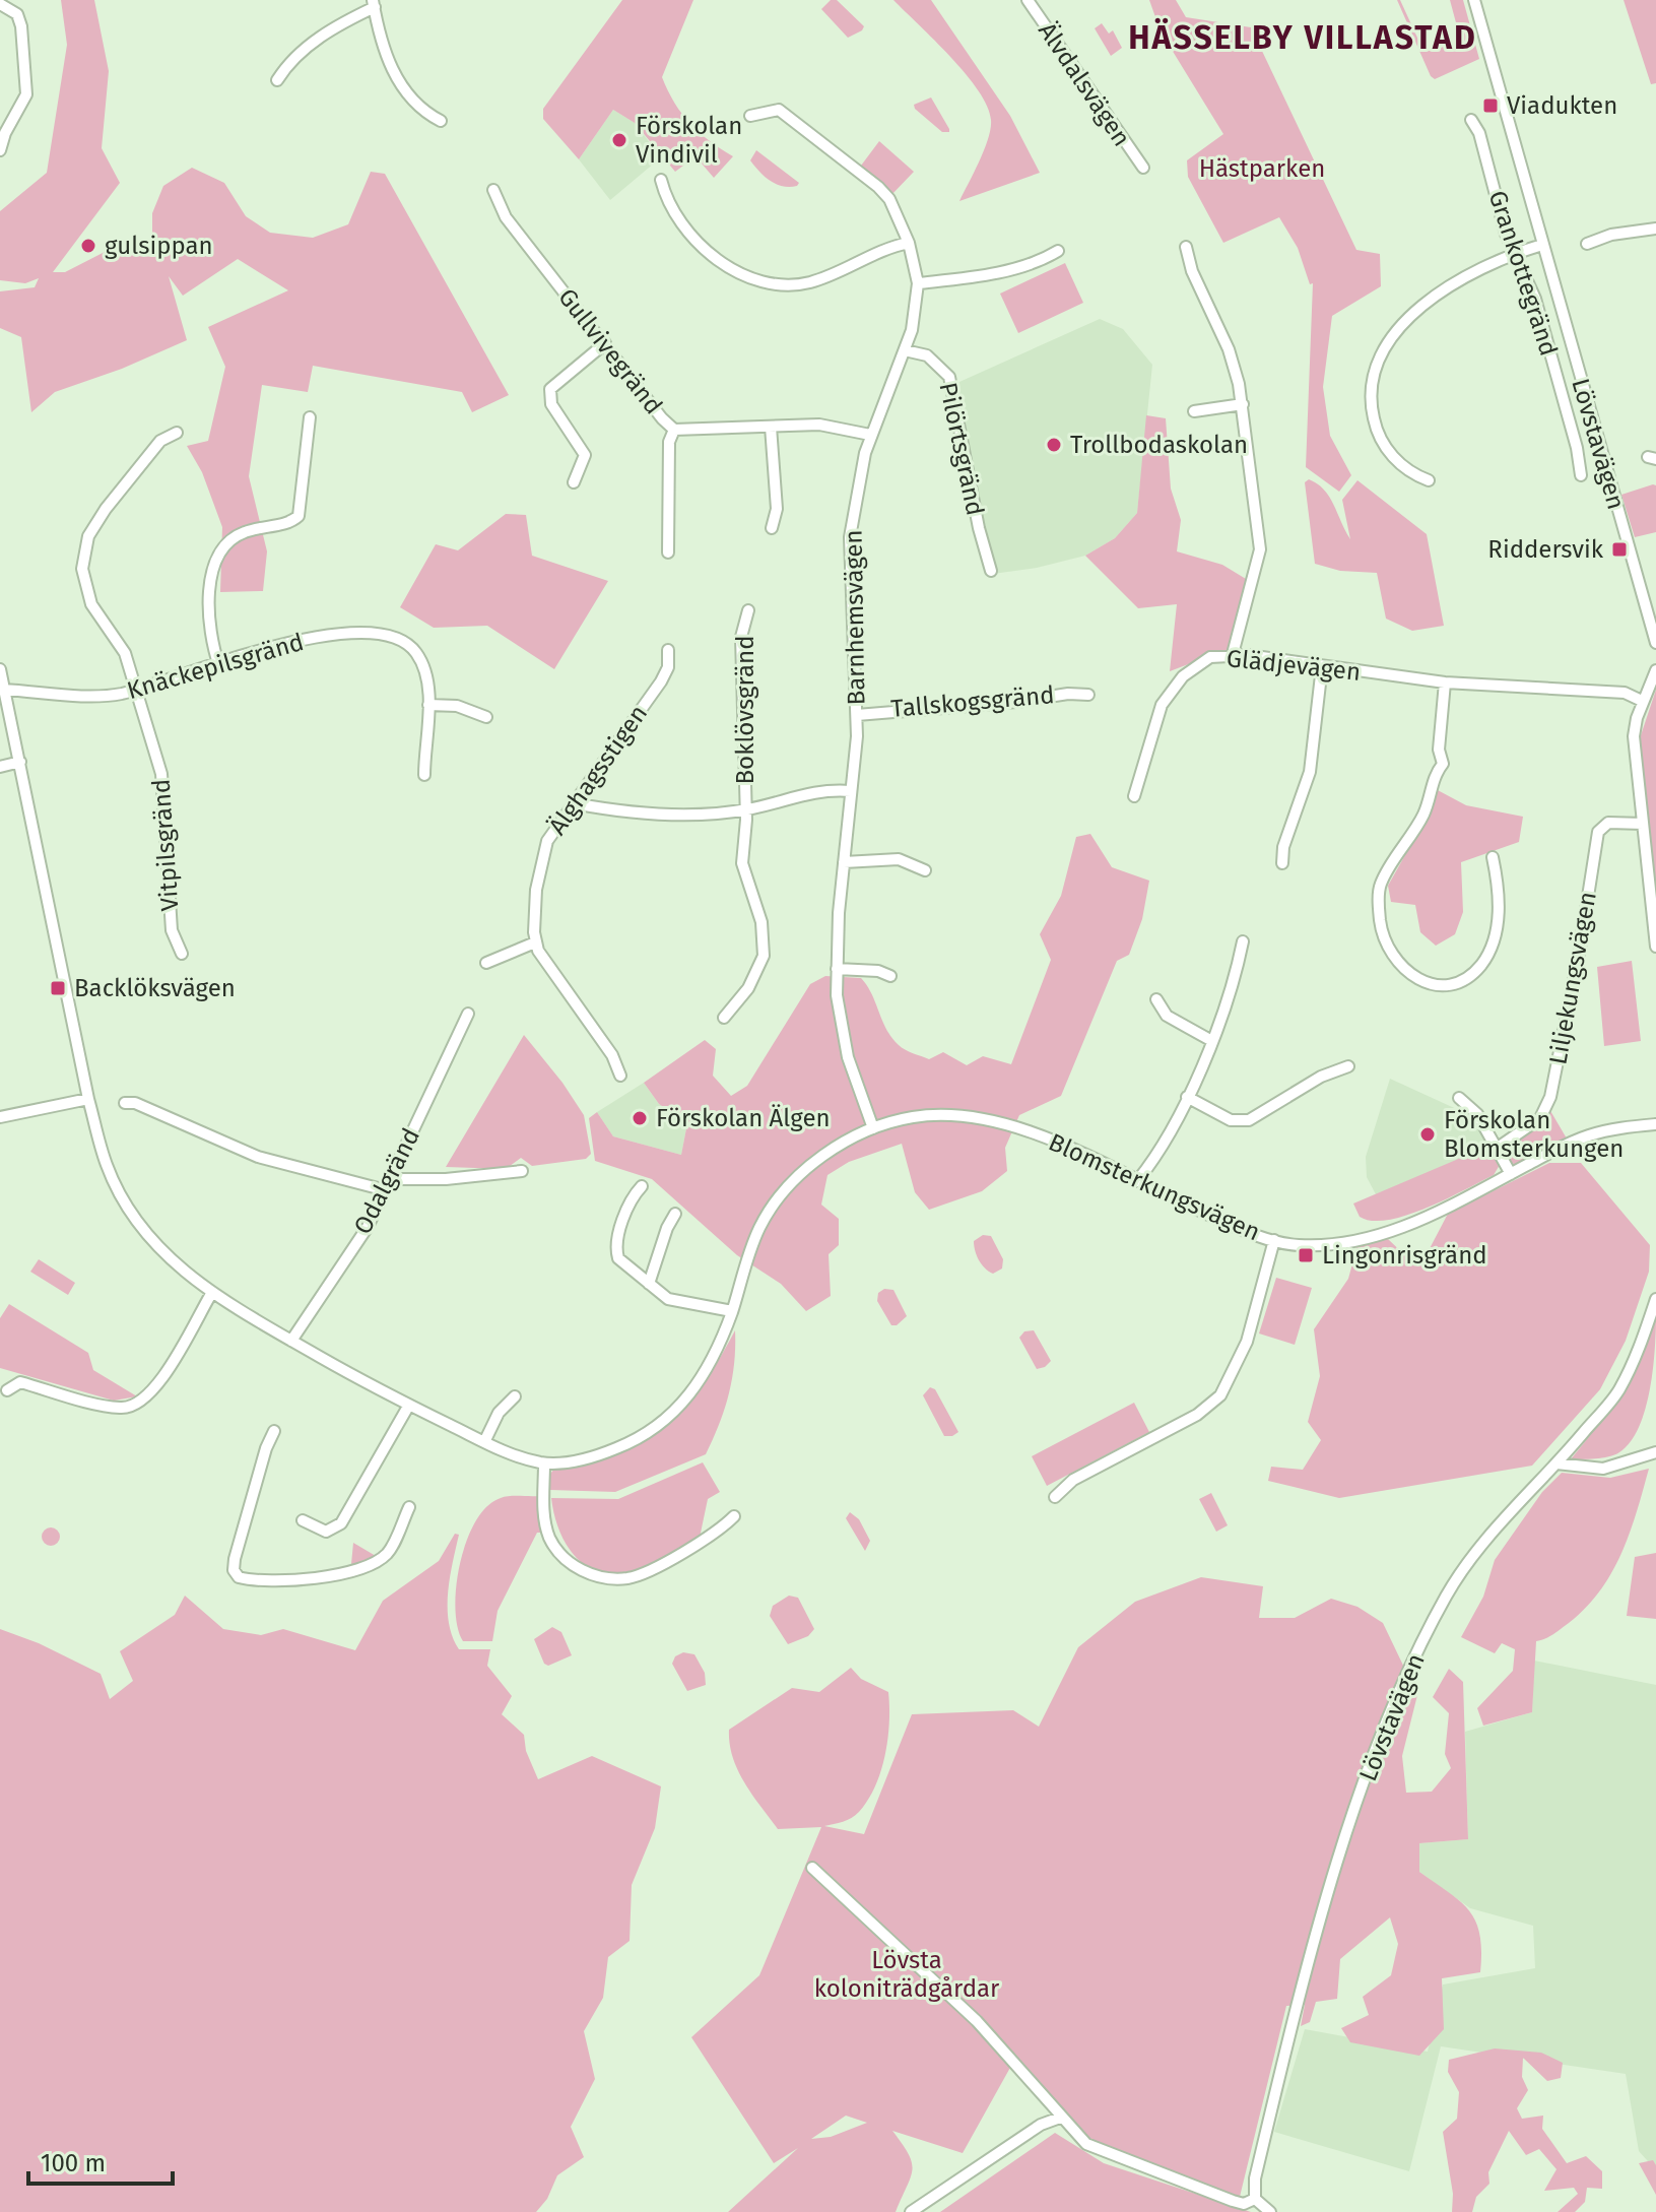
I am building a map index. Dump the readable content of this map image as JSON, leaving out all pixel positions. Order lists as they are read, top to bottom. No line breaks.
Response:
{"streets":{"street":["Älvdalsvägen","Grankottegränd","Gullvivegränd","Lövstavägen","Pilörtsgränd","Barnhemsvägen","Glädjevägen","Knäckepilsgränd","Tallskogsgränd","Boklövsgränd","Älghagsstigen","Vitpilsgränd","Liljekungsvägen","Odalgränd","Blomsterkungsvägen"]},"crossings":[["Gullvivegränd","Barnhemsvägen"],["Pilörtsgränd","Barnhemsvägen"],["Barnhemsvägen","Tallskogsgränd"],["Barnhemsvägen","Blomsterkungsvägen"],["Knäckepilsgränd","Vitpilsgränd"],["Knäckepilsgränd","Blomsterkungsvägen"],["Odalgränd","Blomsterkungsvägen"]],"districts":["HÄSSELBY VILLASTAD"],"parks":["Hästparken","Lövsta koloniträdgårdar"],"places":{"transit":["Viadukten","Riddersvik","Backlöksvägen","Lingonrisgränd"],"other":["Förskolan Vindivil","gulsippan","Trollbodaskolan","Förskolan Älgen","Förskolan Blomsterkungen"]},"scale_bar":"100 m"}
